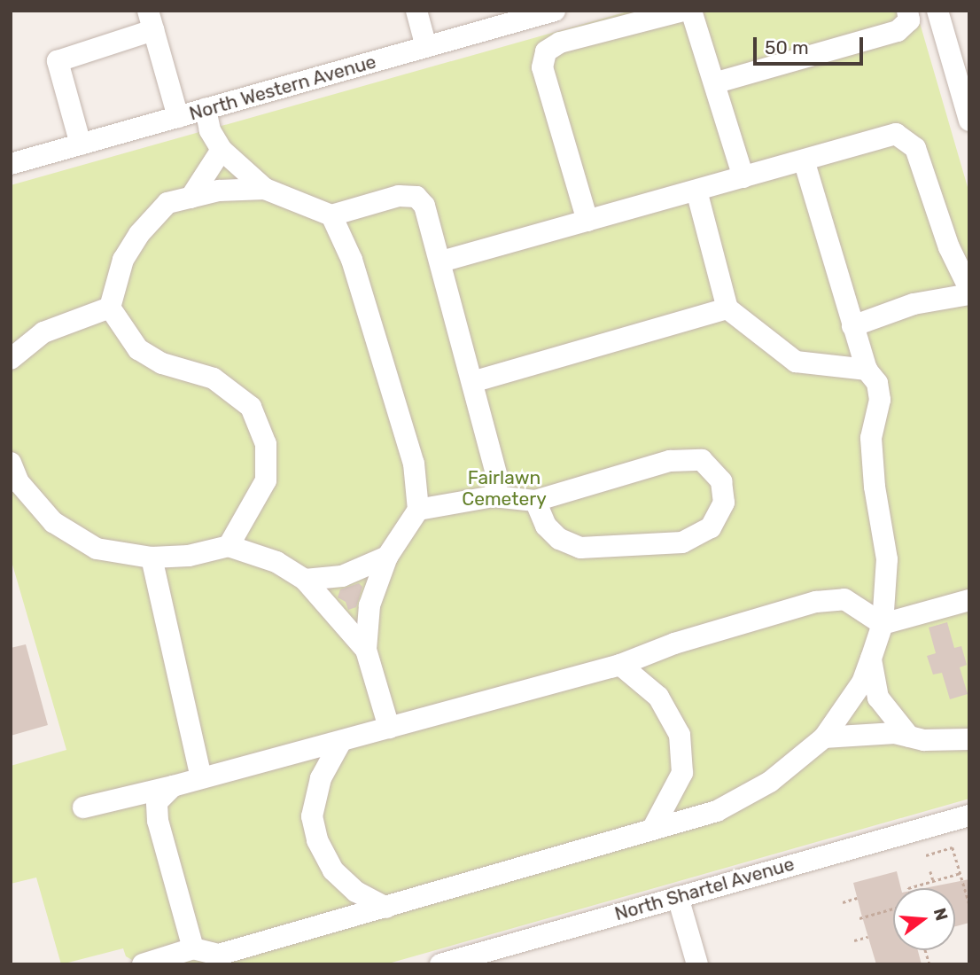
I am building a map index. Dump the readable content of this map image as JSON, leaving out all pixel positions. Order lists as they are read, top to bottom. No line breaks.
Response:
{"streets":{"street":["North Western Avenue","North Shartel Avenue"]},"parks":["Fairlawn Cemetery"],"scale_bar":"50 m","north":"right"}
